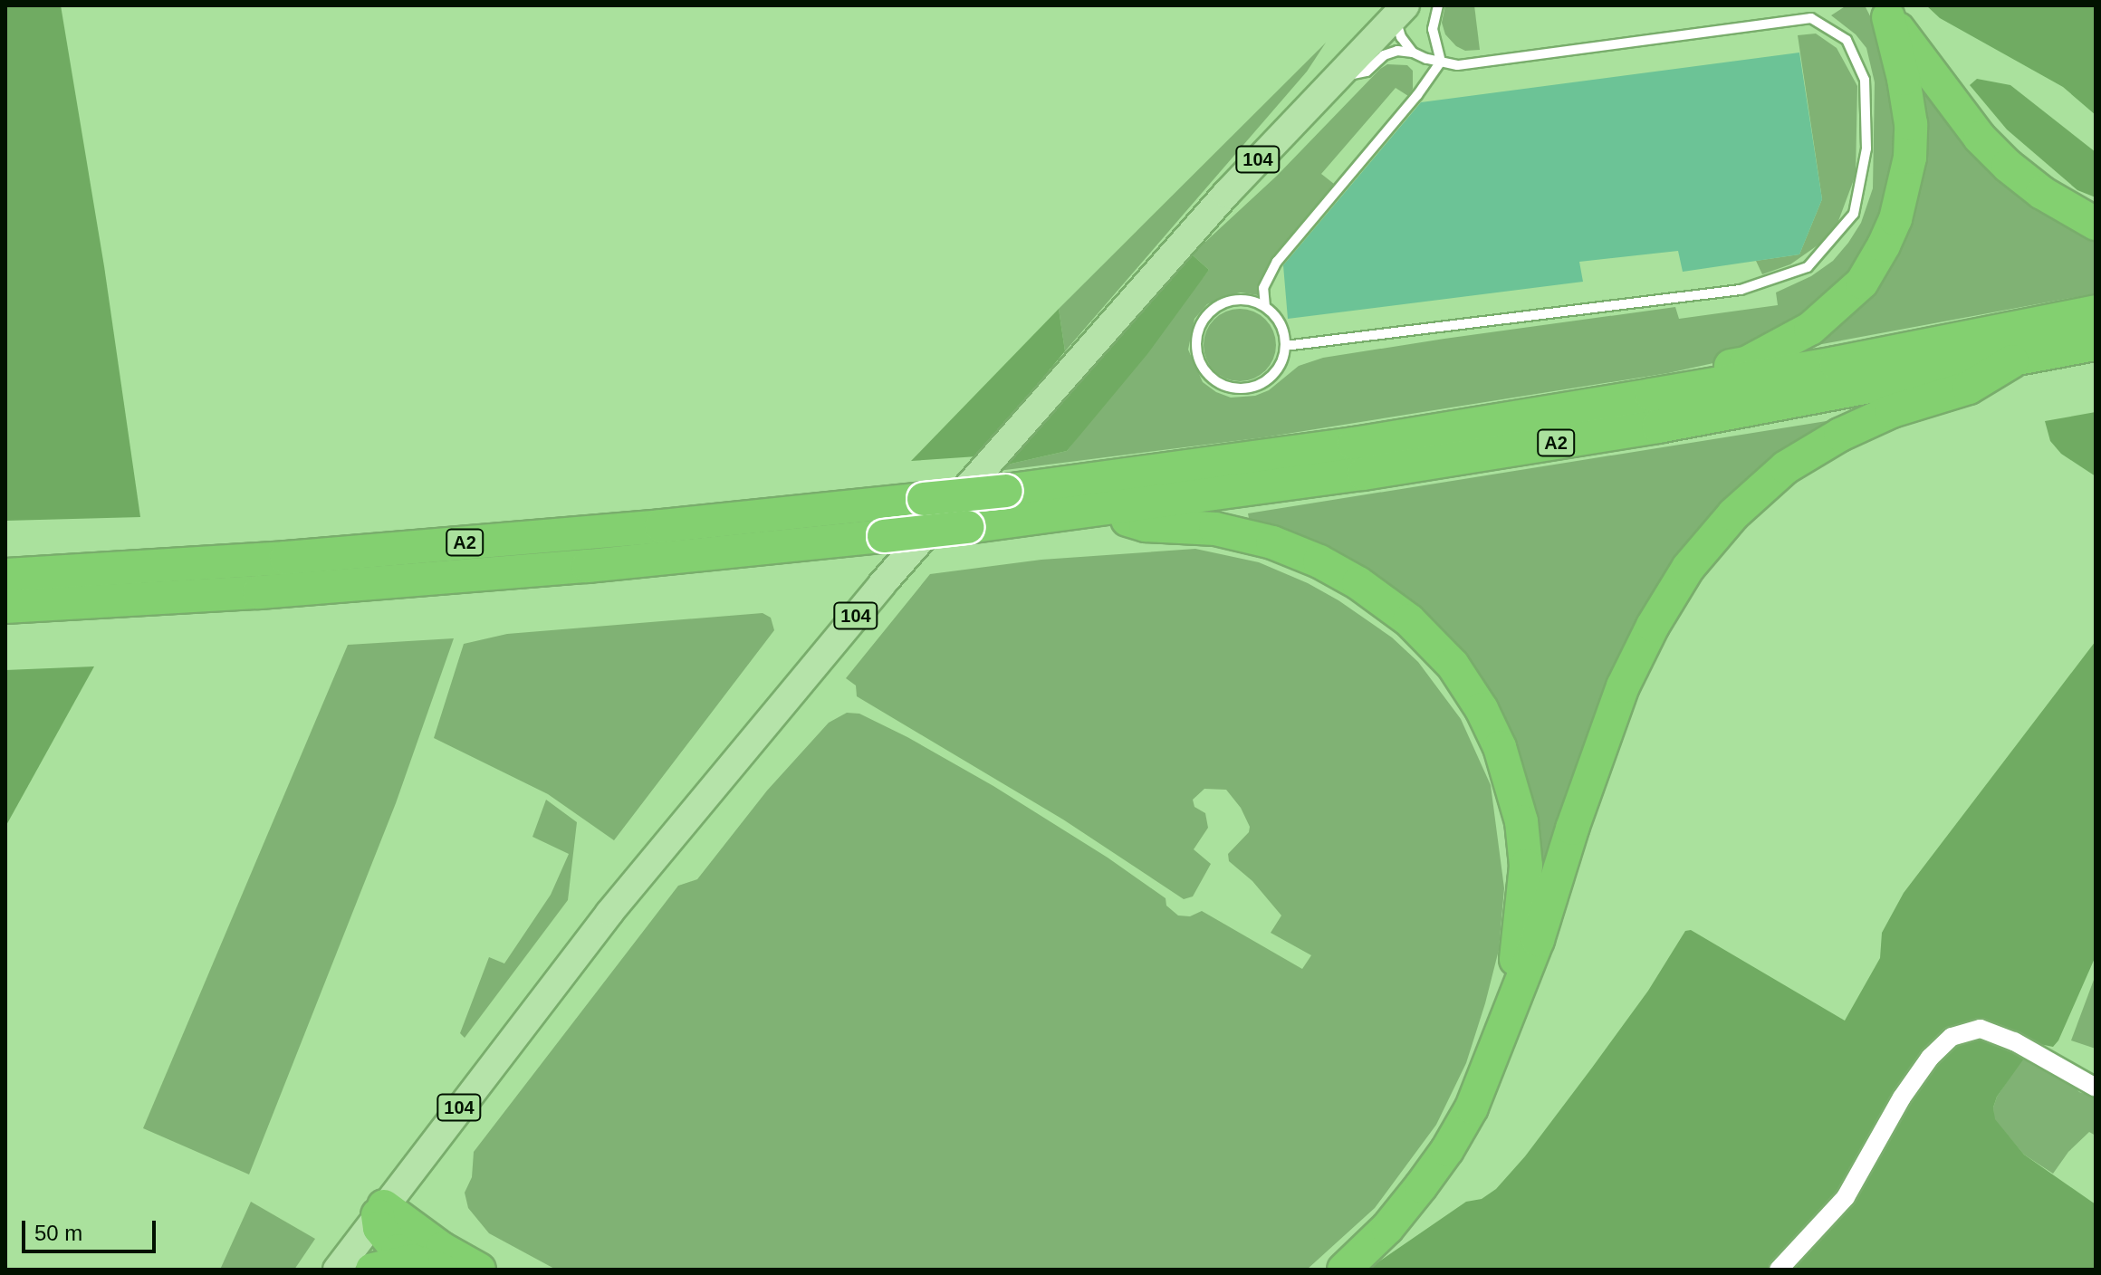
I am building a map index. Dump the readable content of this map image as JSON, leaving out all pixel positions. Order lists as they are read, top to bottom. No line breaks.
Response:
{"streets":{"highway":["A2"],"main road":["104"]},"scale_bar":"50 m"}
